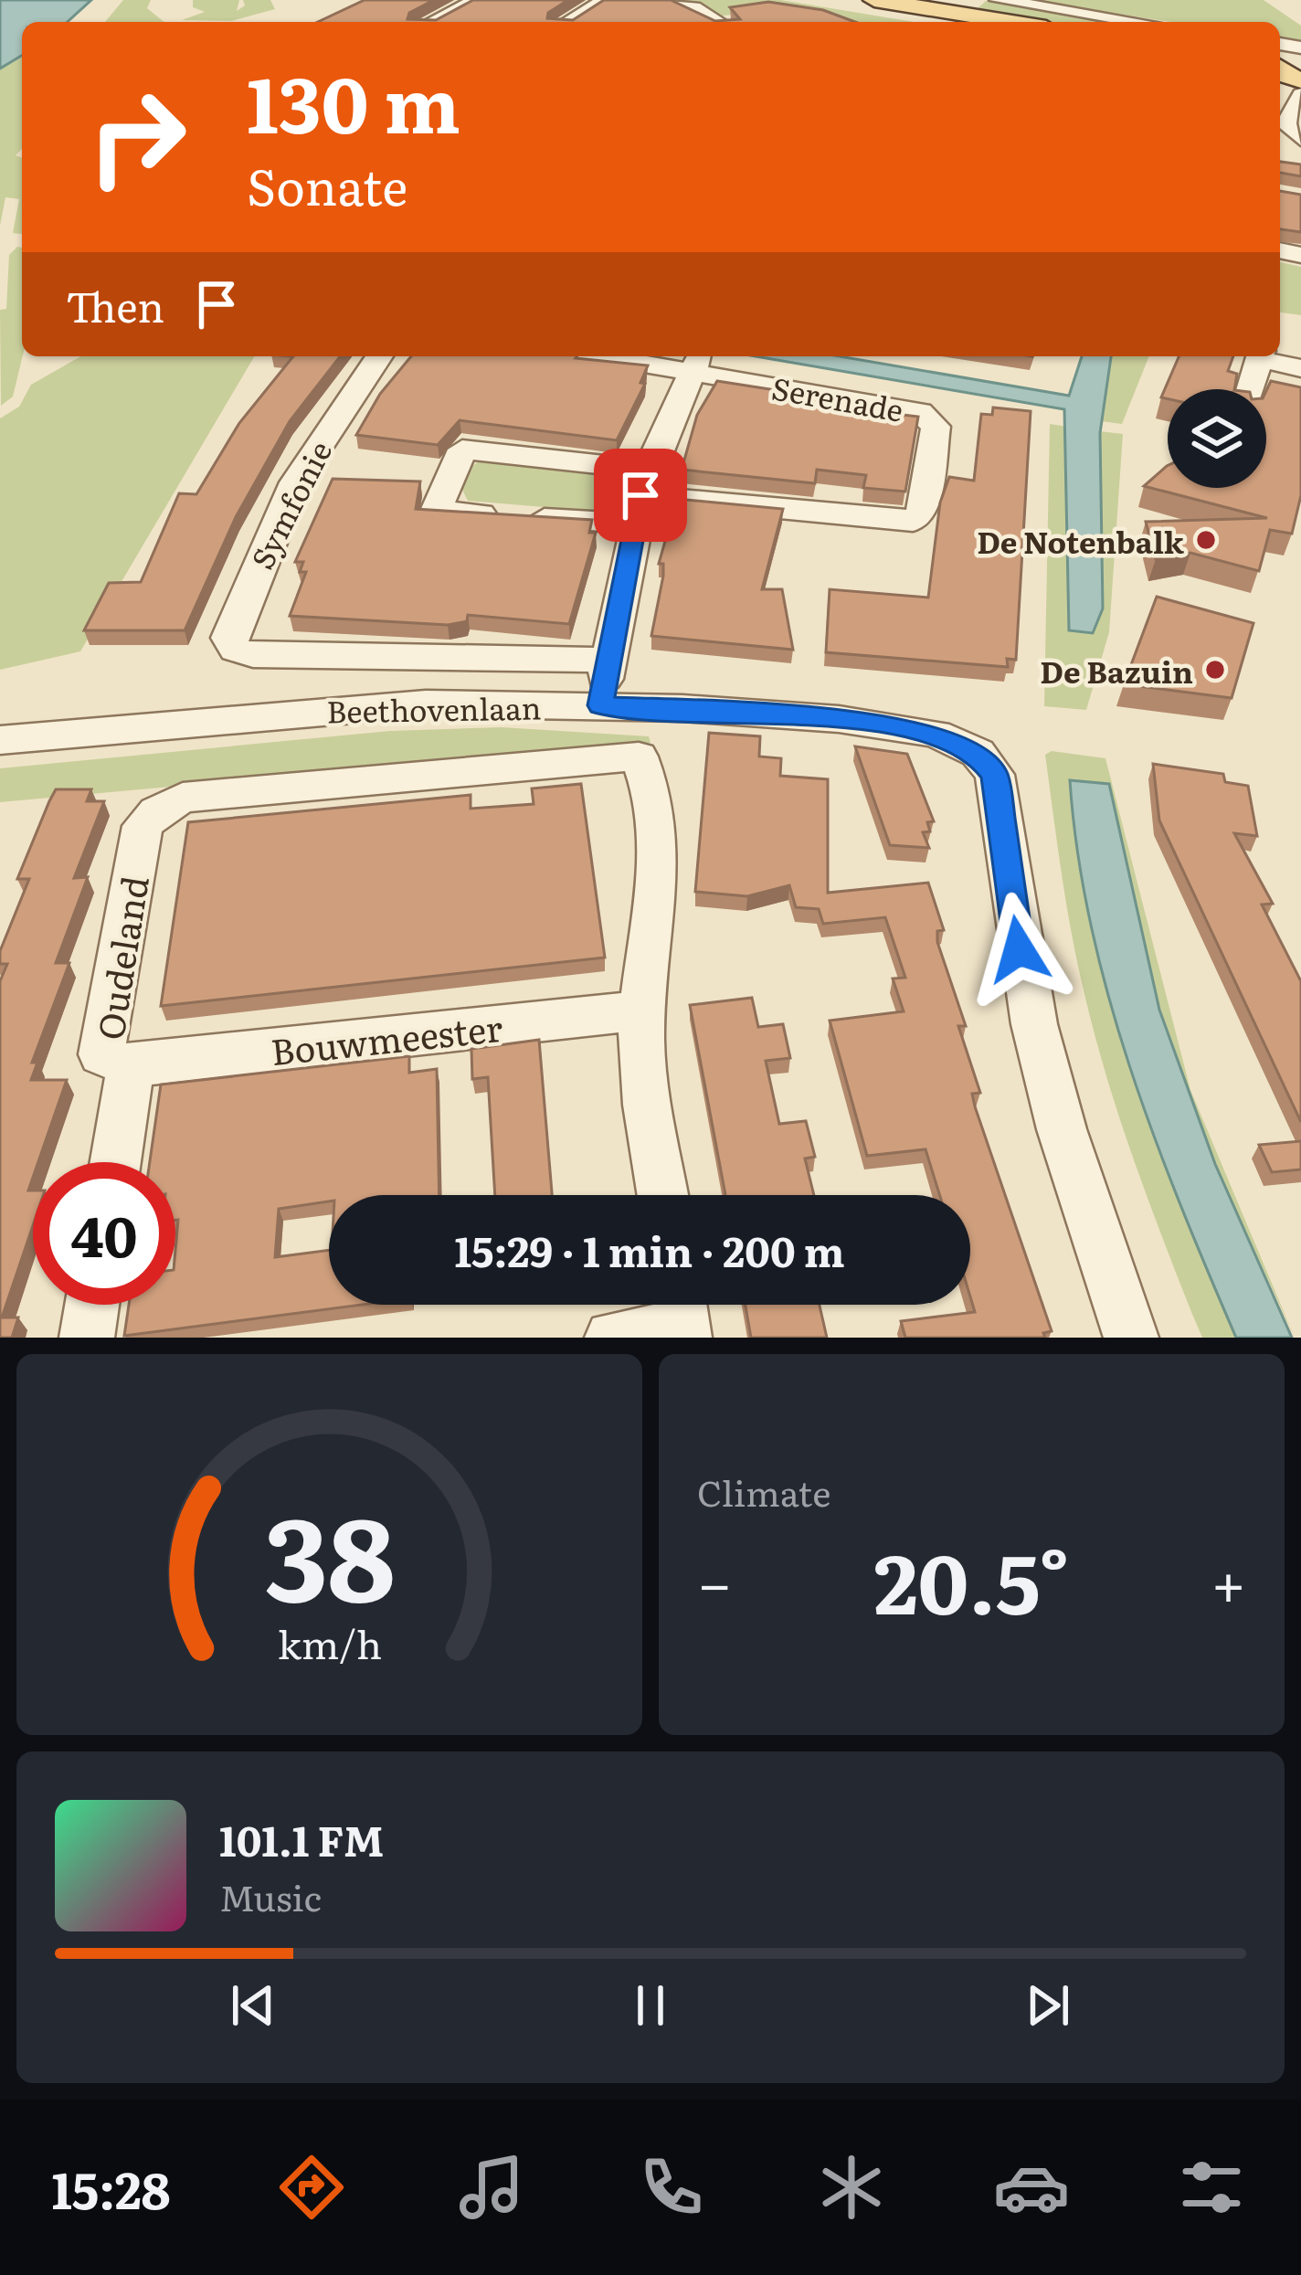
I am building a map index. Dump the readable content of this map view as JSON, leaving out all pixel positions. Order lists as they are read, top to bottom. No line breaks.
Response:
{"streets":{"street":["Serenade","Symfonie","Beethovenlaan","Oudeland","Bouwmeester"]},"crossings":[["Symfonie","Beethovenlaan"],["Beethovenlaan","Oudeland"],["Beethovenlaan","Bouwmeester"],["Oudeland","Bouwmeester"]],"places":["De Notenbalk","De Bazuin"],"page":{"turn":["130 m","Sonate"],"then":"Then","limit":"40","trip":"15:29 · 1 min · 200 m","tile":"Climate","heat":["−","20.5°","+"],"song":["101.1 FM","Music"],"tabs":"15:28","gauge":["38","km/h"]}}
